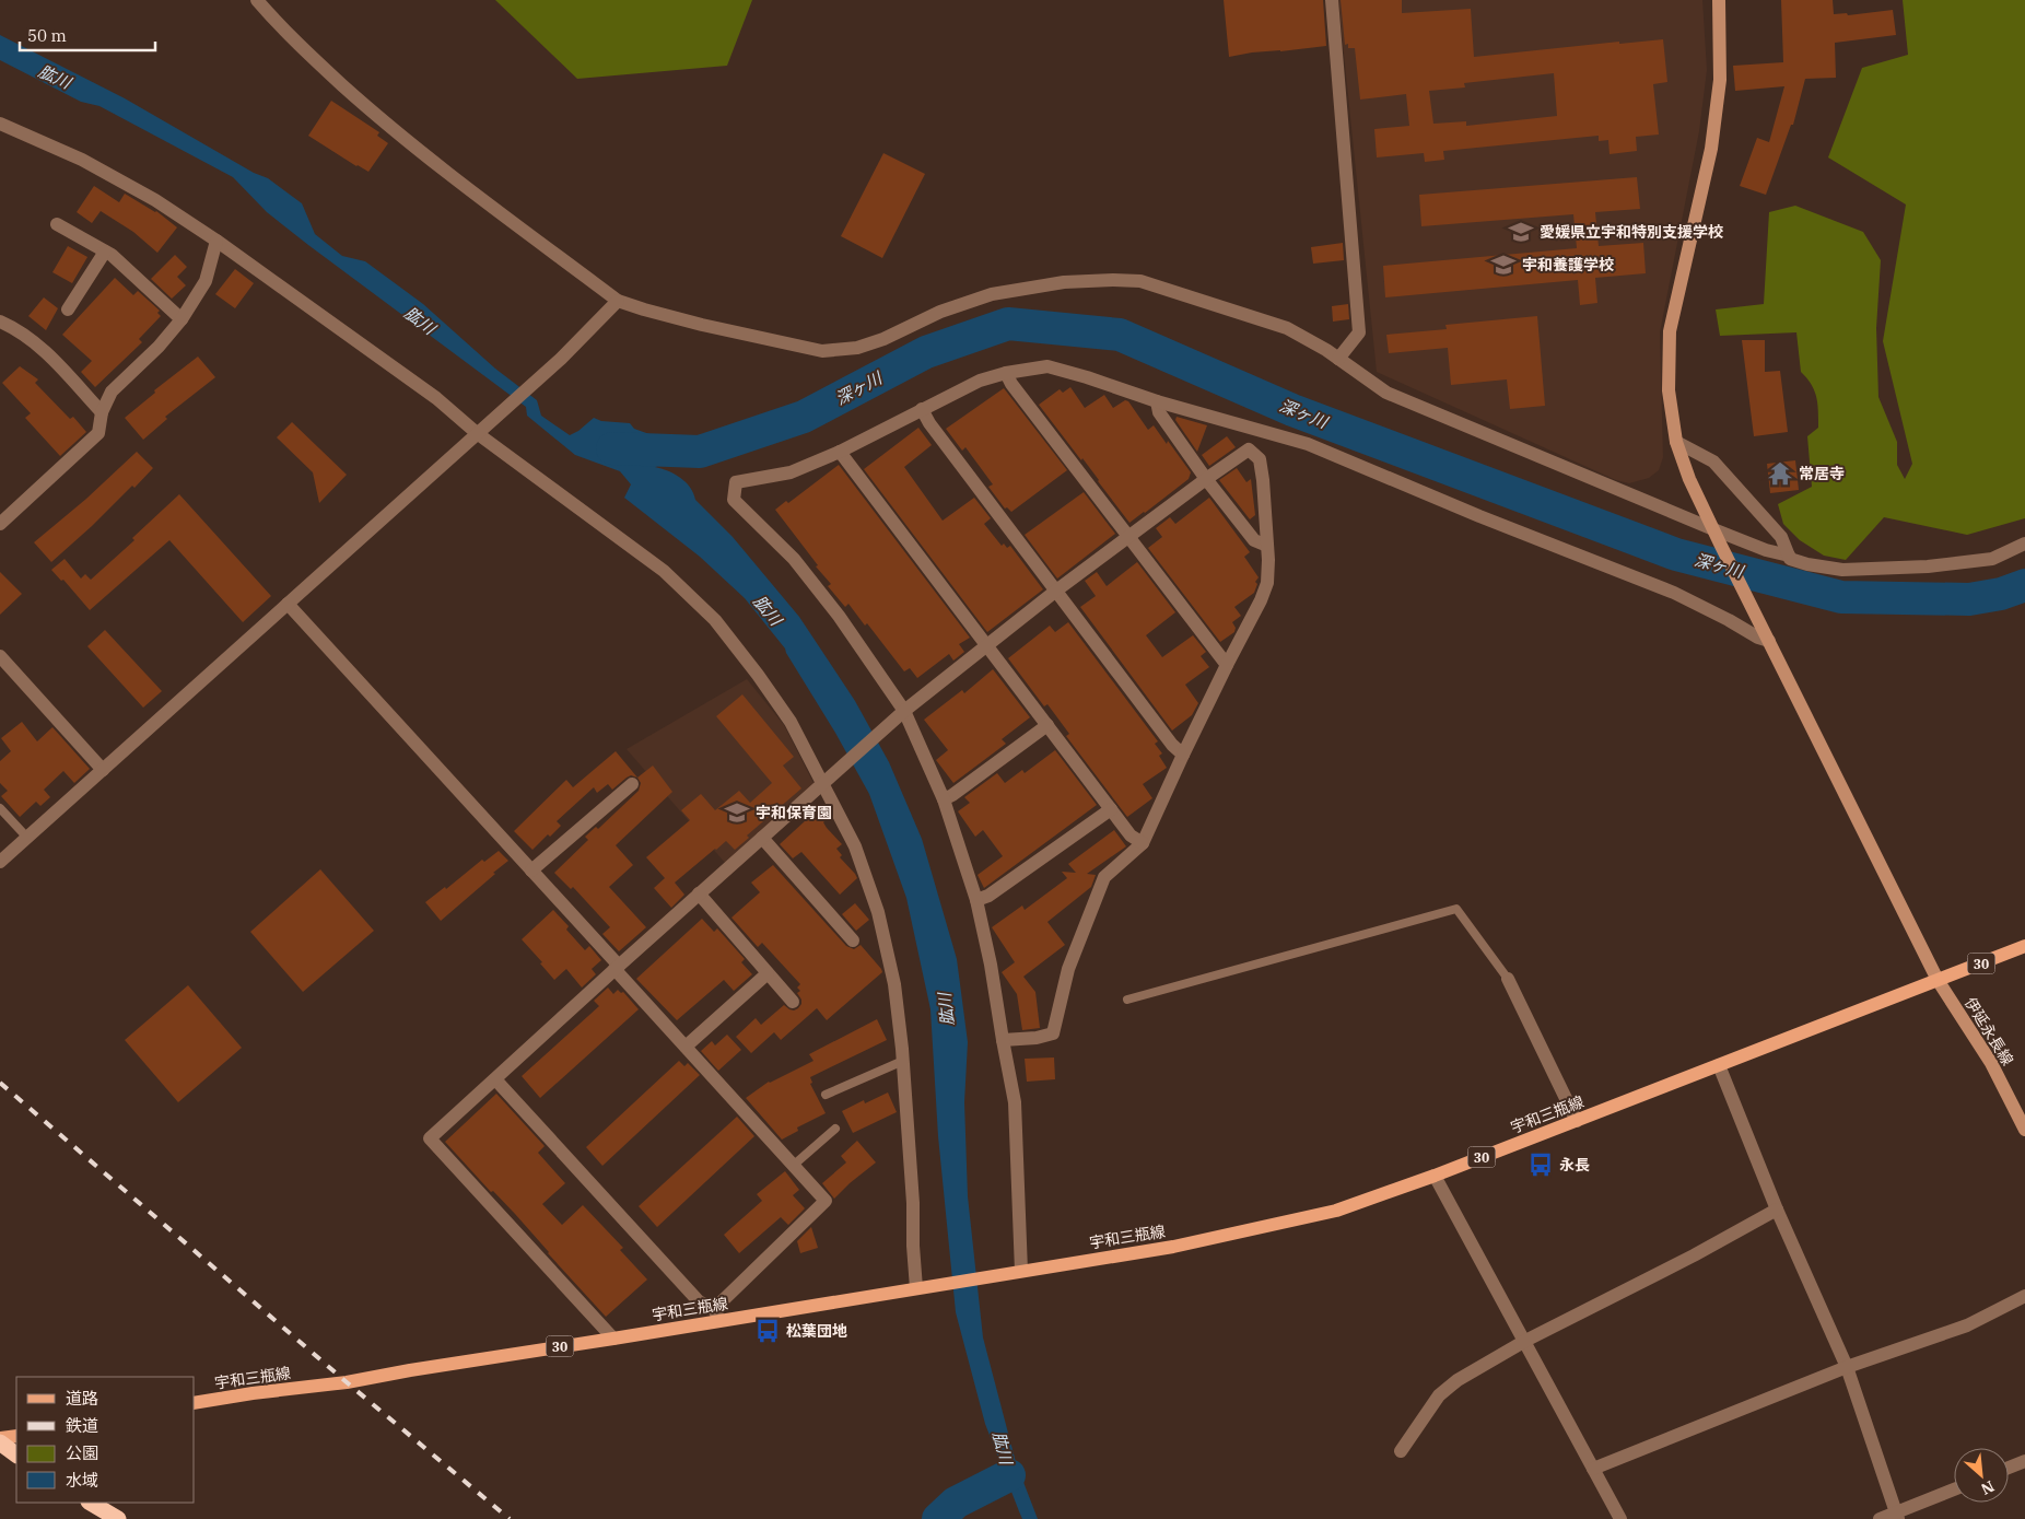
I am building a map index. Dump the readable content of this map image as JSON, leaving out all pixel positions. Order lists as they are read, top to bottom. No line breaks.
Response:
{"streets":{"main road":["30","宇和三瓶線"],"street":["伊延永長線"]},"crossings":[["伊延永長線","宇和三瓶線"]],"water":["肱川","深ヶ川"],"places":{"school or university":["愛媛県立宇和特別支援学校","宇和養護学校","宇和保育園"],"temple":["常居寺"],"bus stop":["永長","松葉団地"]},"legend":["道路","鉄道","公園","水域"],"scale_bar":"50 m","north":"bottom right"}
